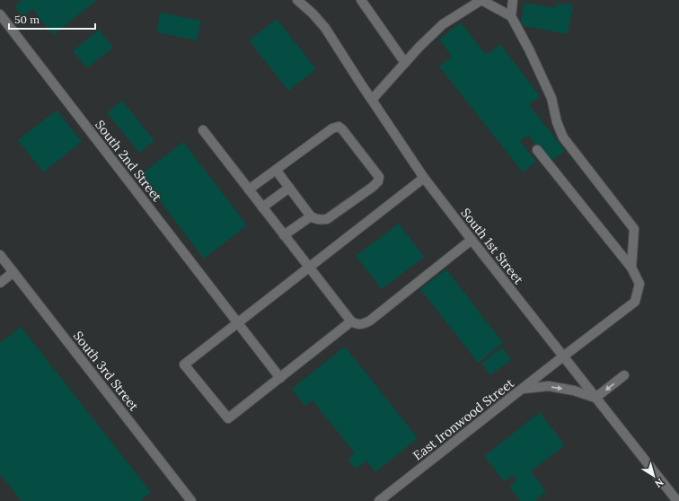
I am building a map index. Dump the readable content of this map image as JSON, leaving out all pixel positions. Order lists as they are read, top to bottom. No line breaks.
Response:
{"streets":{"street":["South 2nd Street","South 1st Street","South 3rd Street","East Ironwood Street"]},"crossings":[["South 1st Street","East Ironwood Street"]],"scale_bar":"50 m","north":"bottom right"}
